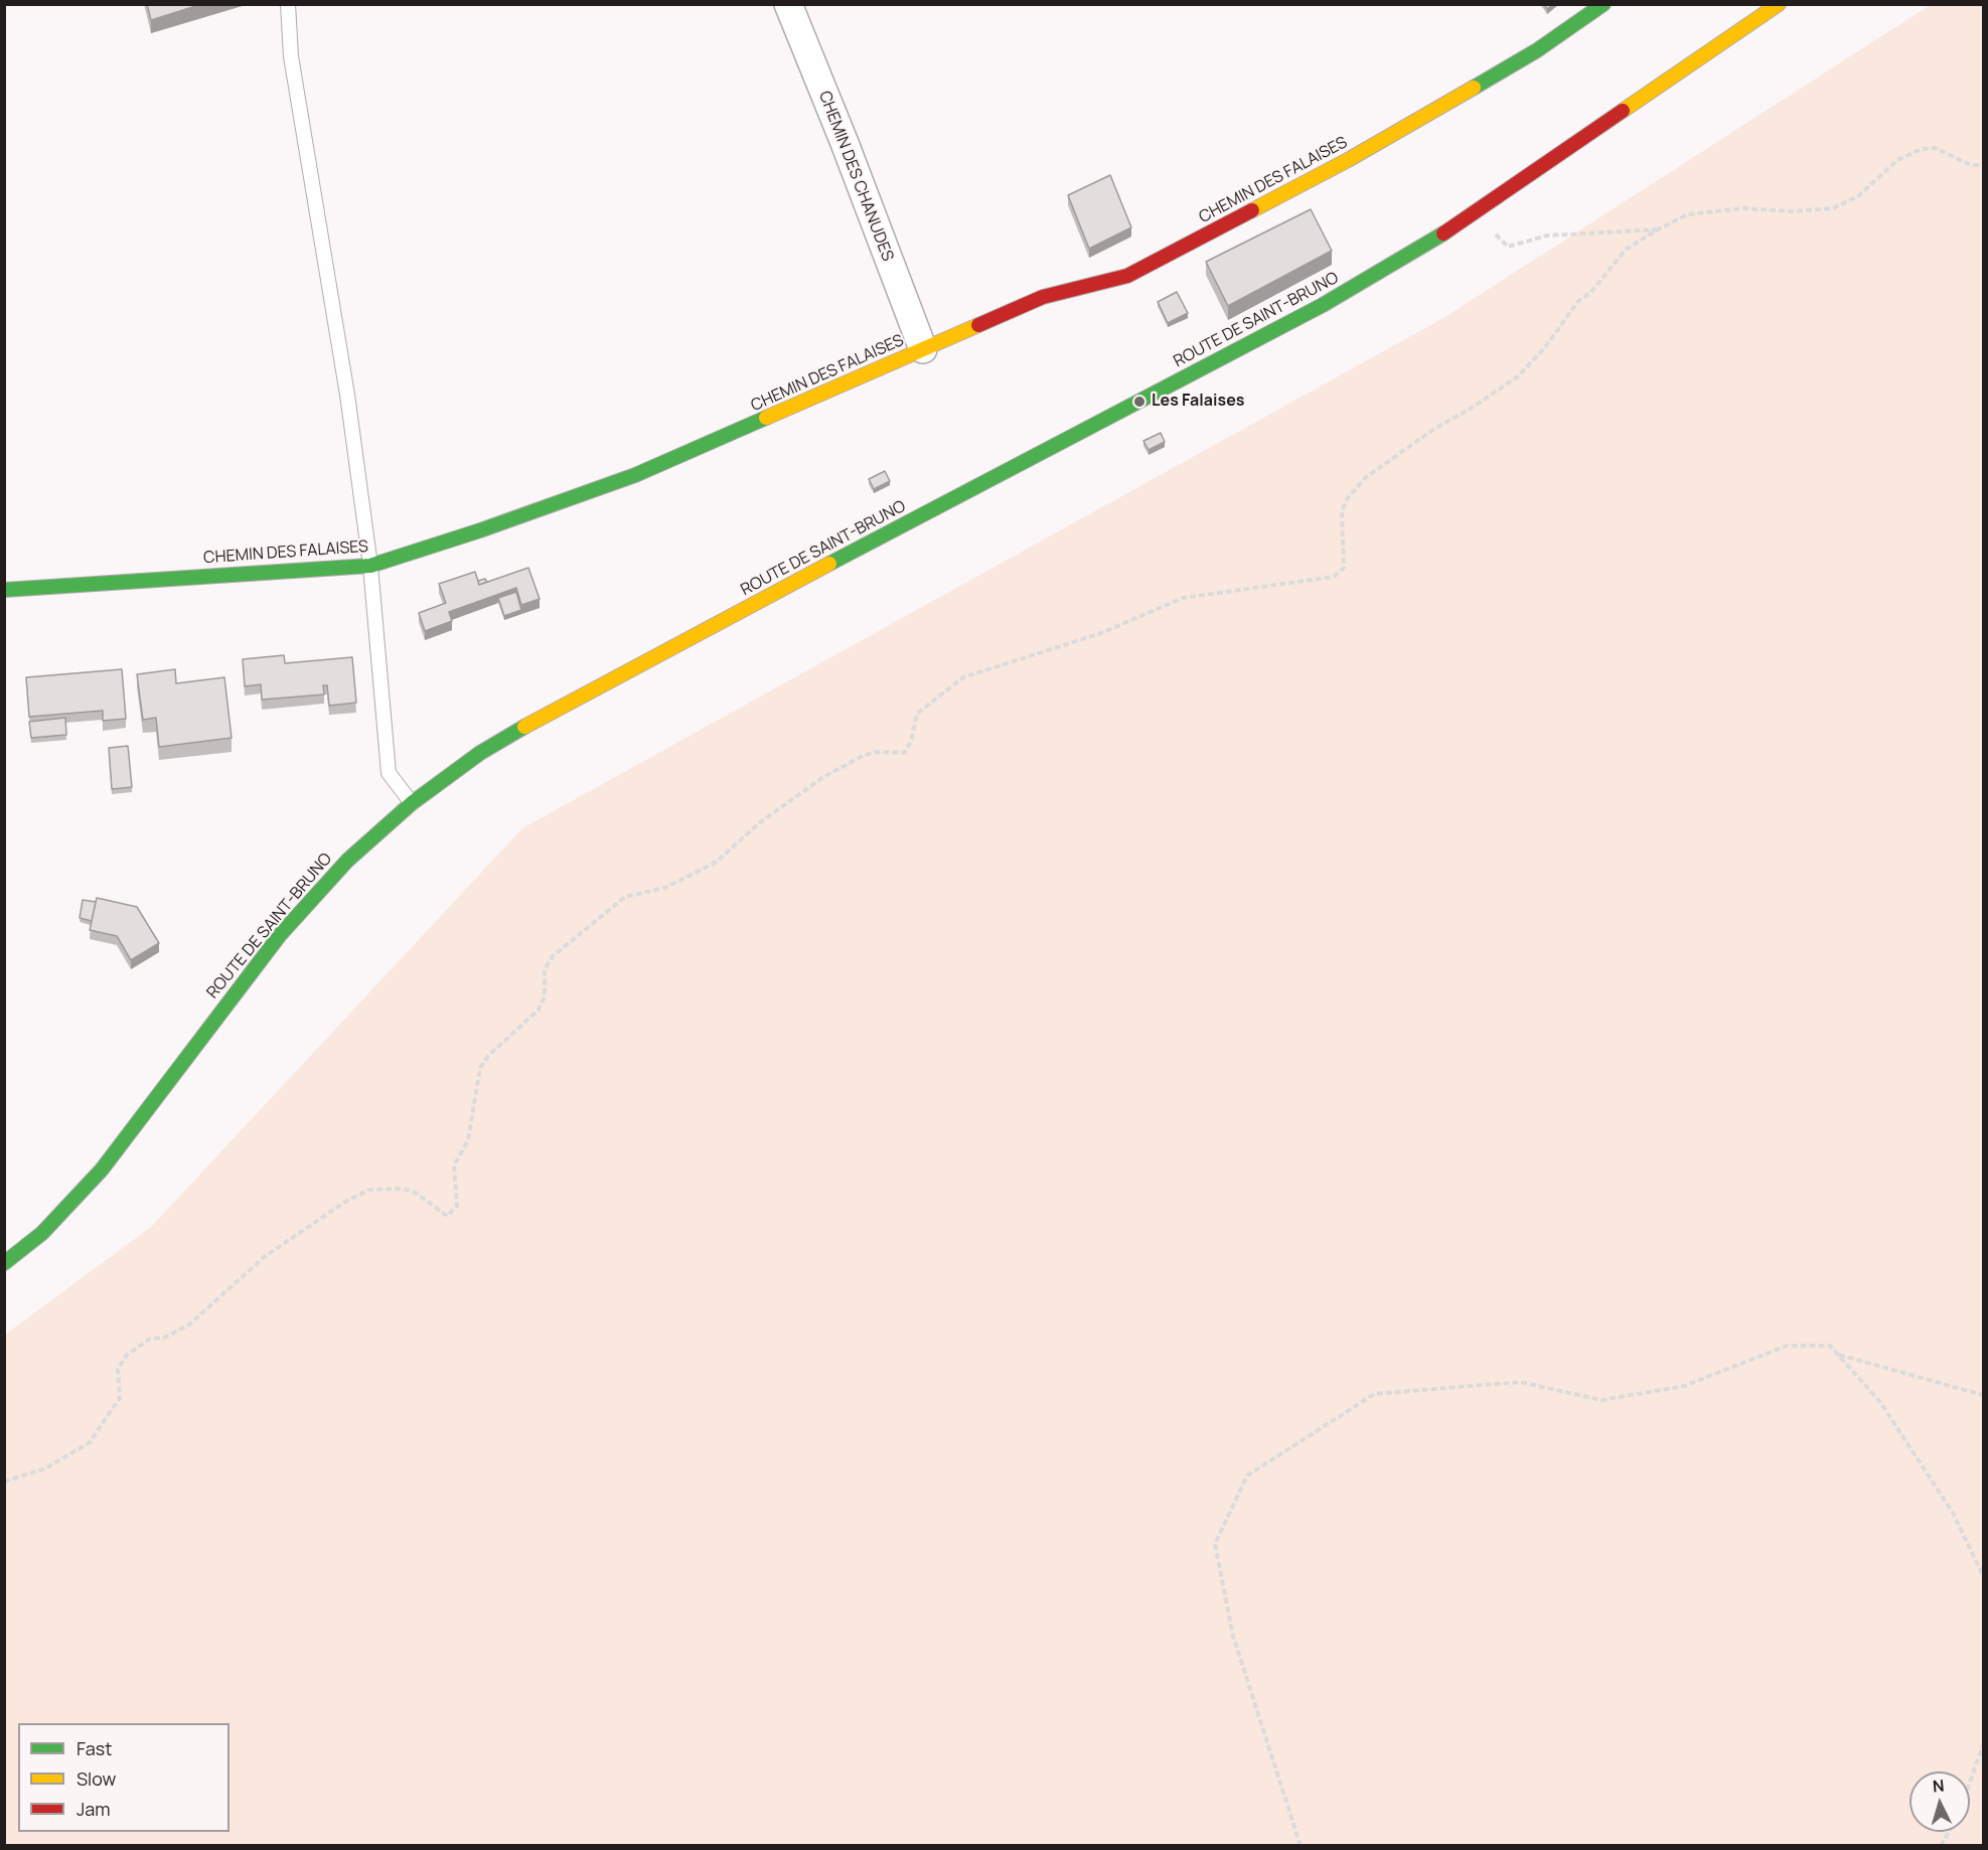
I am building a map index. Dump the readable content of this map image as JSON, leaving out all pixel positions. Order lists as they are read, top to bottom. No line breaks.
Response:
{"streets":{"street":["CHEMIN DES CHANUDES","CHEMIN DES FALAISES","ROUTE DE SAINT-BRUNO"]},"crossings":[["CHEMIN DES CHANUDES","CHEMIN DES FALAISES"]],"places":["Les Falaises"],"legend":["Fast","Slow","Jam"],"north":"top"}
